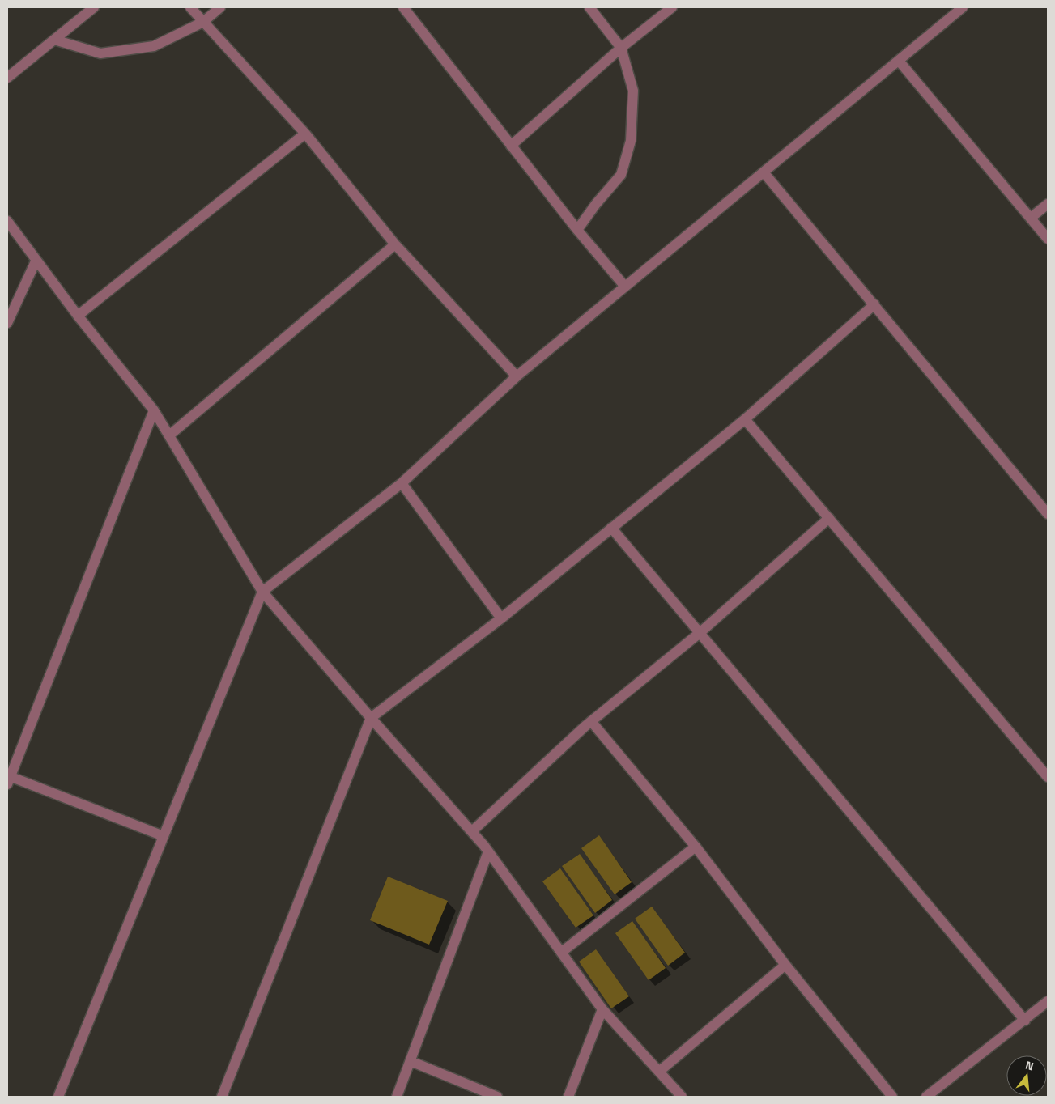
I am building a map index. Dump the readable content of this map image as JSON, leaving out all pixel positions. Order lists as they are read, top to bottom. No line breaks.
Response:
{"north":"top"}
